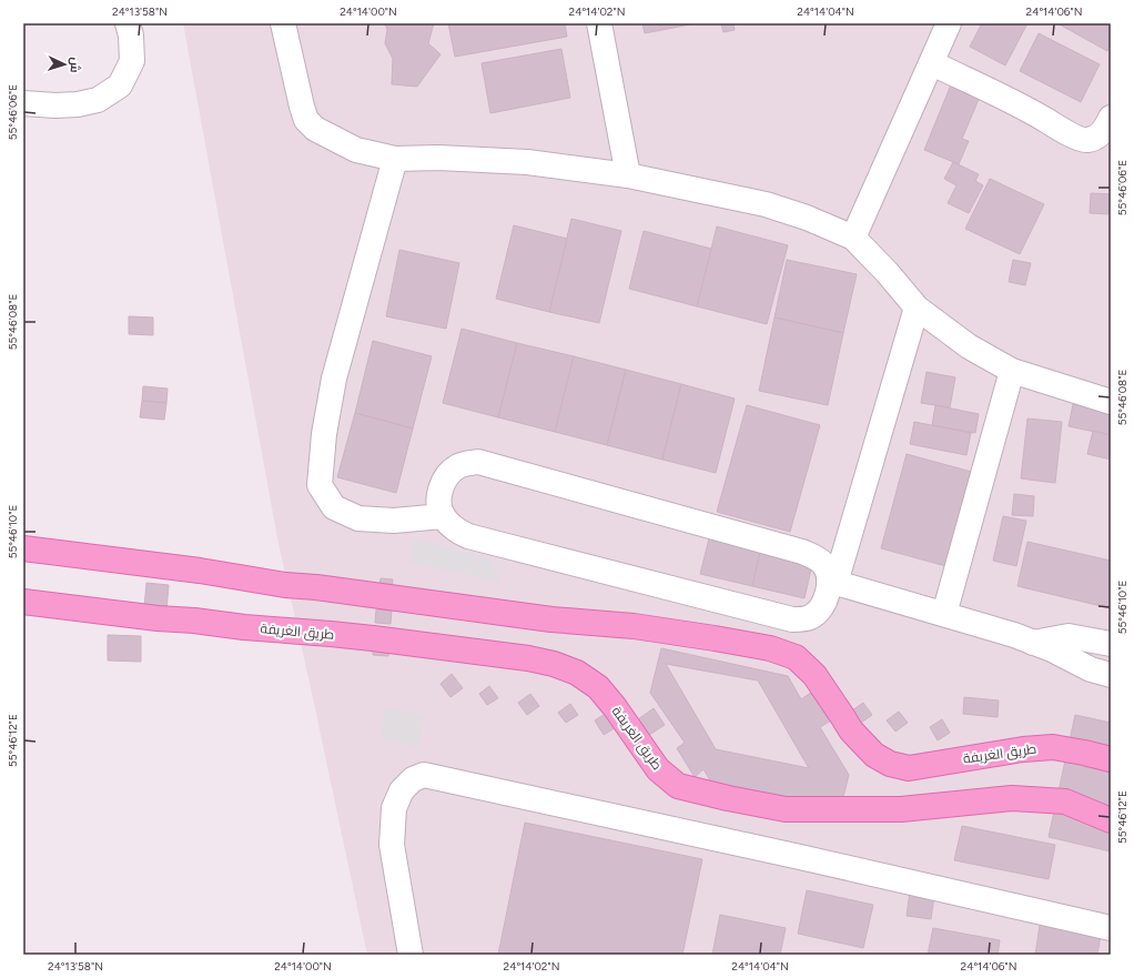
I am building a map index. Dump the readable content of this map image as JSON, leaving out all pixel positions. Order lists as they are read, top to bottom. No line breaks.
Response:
{"streets":{"main road":["طريق الغريفة"]},"north":"right","coordinates":["24°13'58\"N","24°14'00\"N","24°14'02\"N","24°14'04\"N","24°14'06\"N","55°46'06\"E","55°46'08\"E","55°46'10\"E","55°46'12\"E"]}
